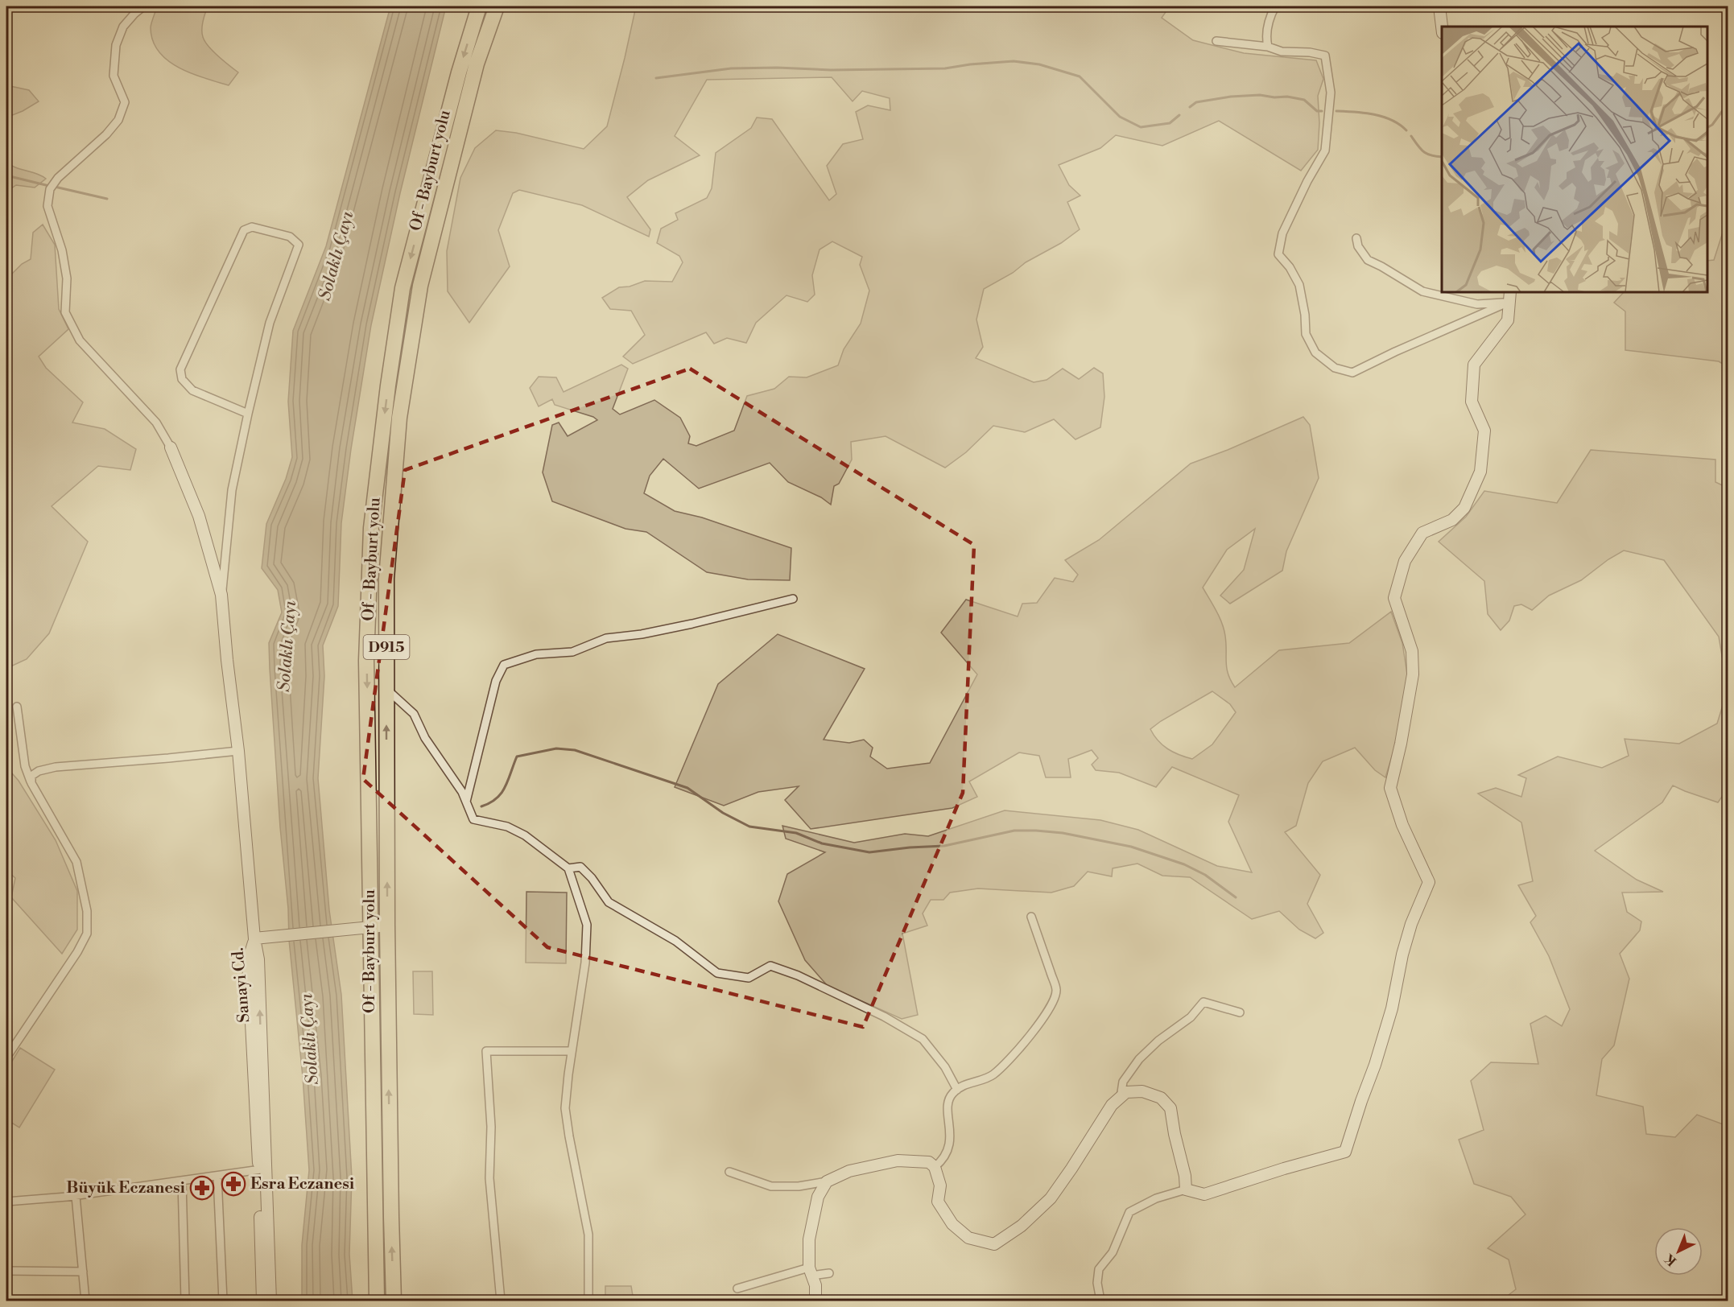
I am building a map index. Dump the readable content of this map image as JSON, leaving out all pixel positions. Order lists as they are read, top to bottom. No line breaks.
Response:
{"streets":{"highway":["Of - Bayburt yolu","D915"],"street":["Sanayi Cd."]},"water":["Solaklı Çayı"],"places":{"pharmacy":["Esra Eczanesi","Büyük Eczanesi"]},"north":"bottom left"}
